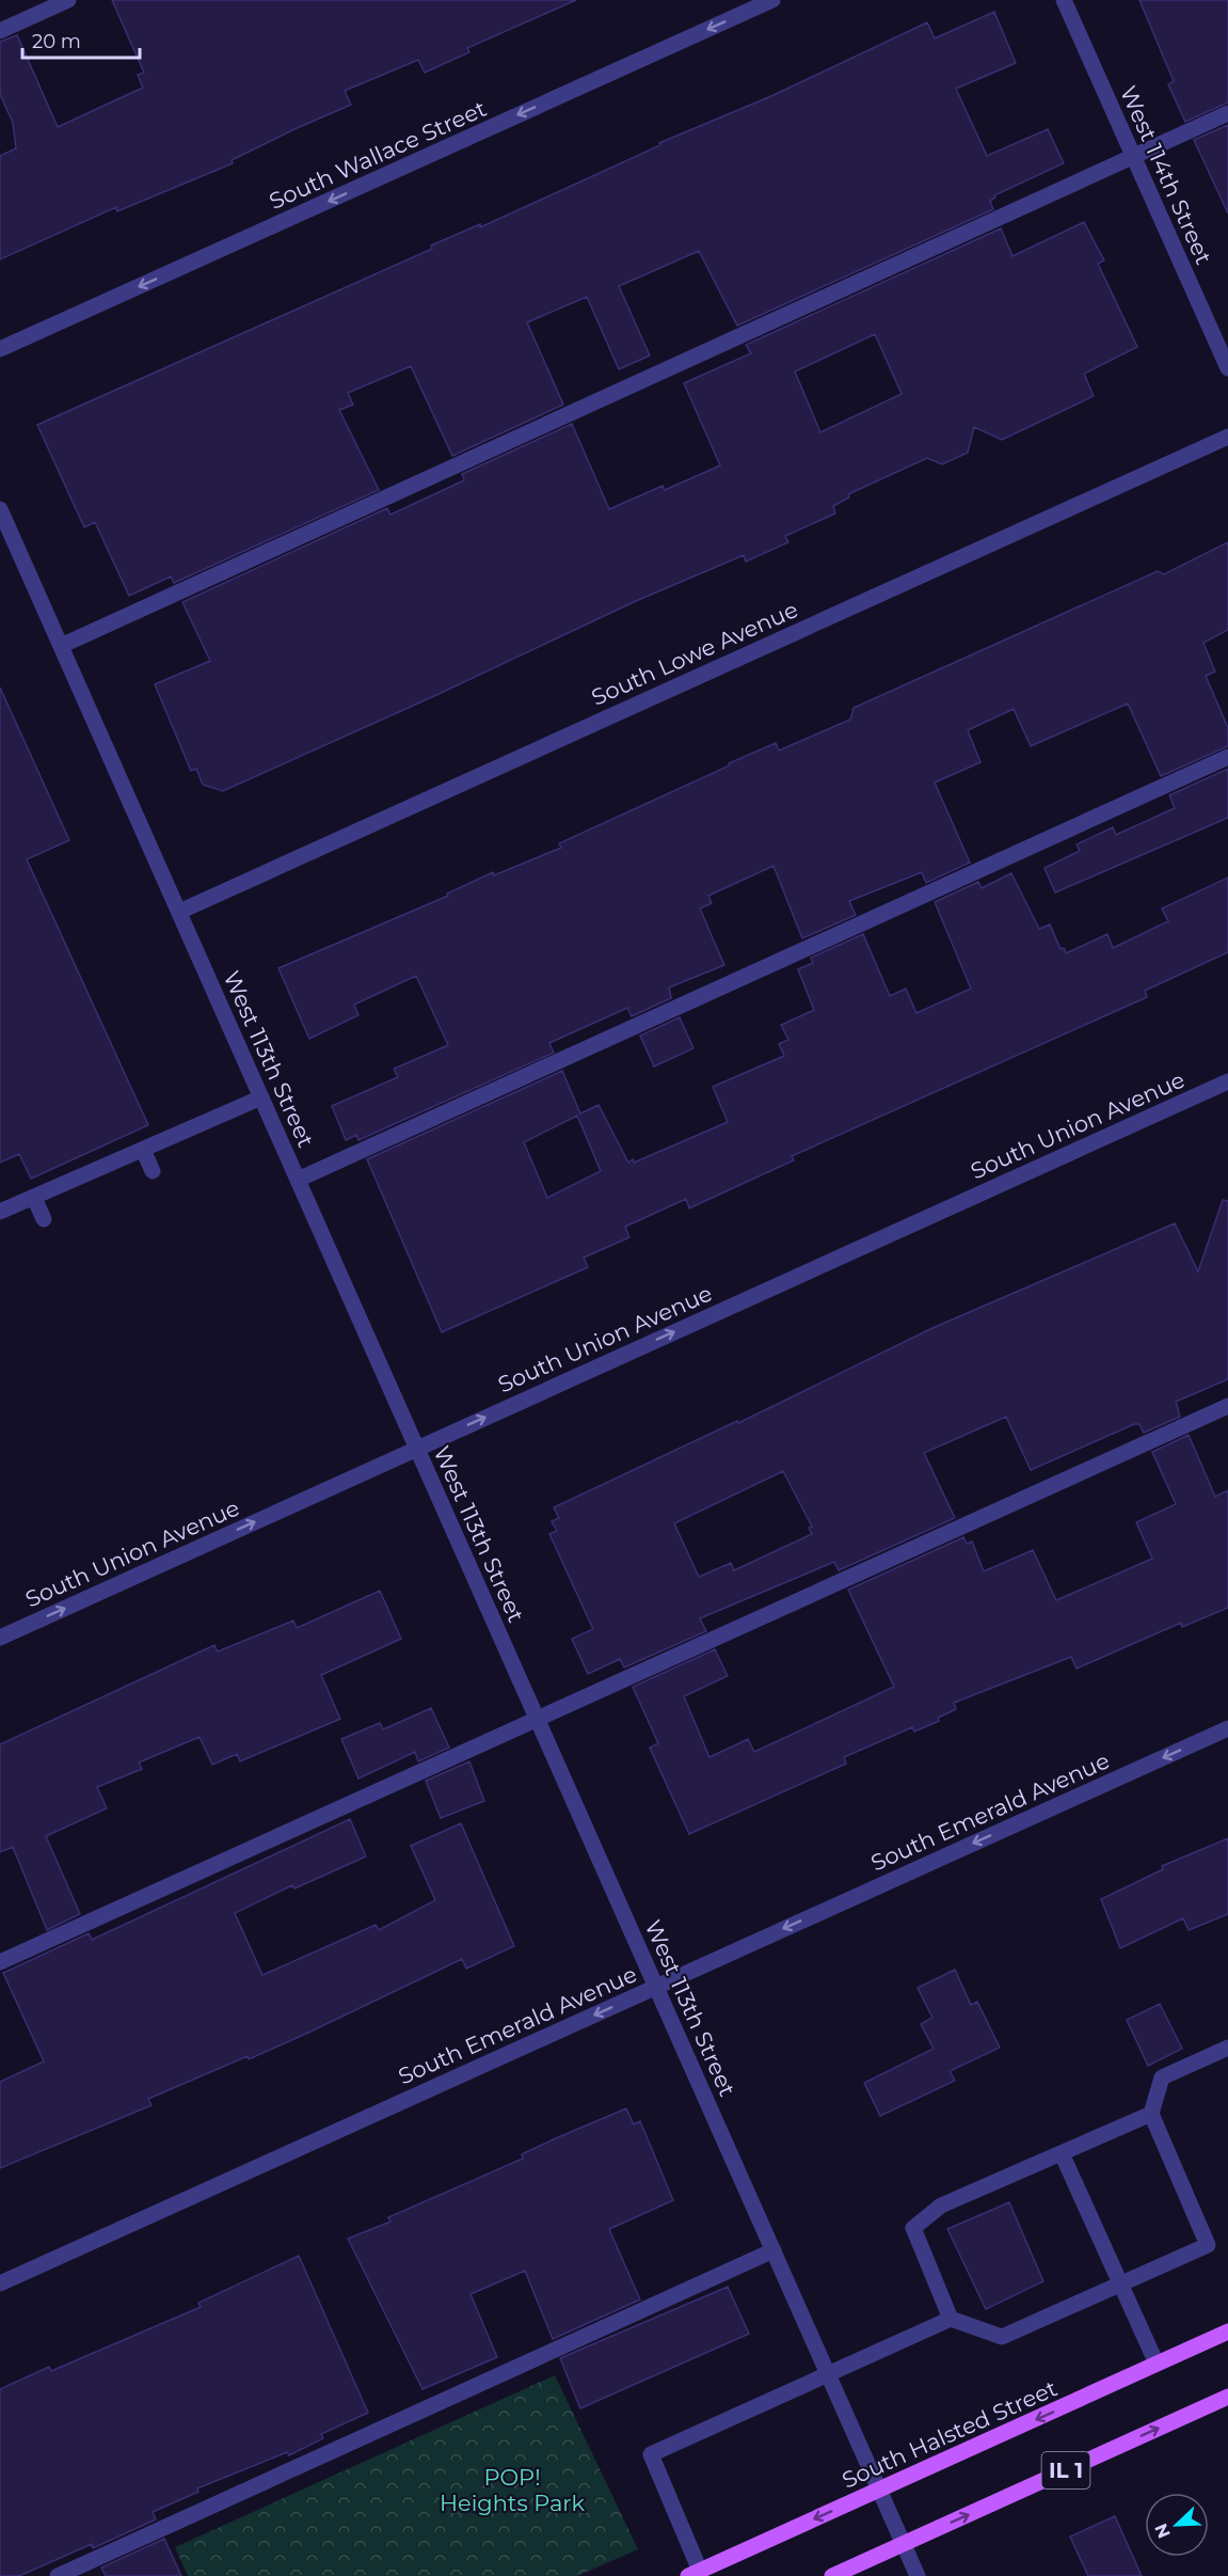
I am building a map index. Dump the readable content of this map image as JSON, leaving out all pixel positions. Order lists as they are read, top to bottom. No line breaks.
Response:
{"streets":{"main road":["South Halsted Street","IL 1"],"street":["South Wallace Street","West 114th Street","South Lowe Avenue","West 113th Street","South Union Avenue","South Emerald Avenue"]},"crossings":[["South Lowe Avenue","West 113th Street"],["West 113th Street","South Union Avenue"],["West 113th Street","South Emerald Avenue"],["West 113th Street","South Halsted Street"],["West 113th Street","IL 1"]],"one_way":["South Wallace Street","South Union Avenue","South Emerald Avenue"],"parks":["POP! Heights Park"],"scale_bar":"20 m","north":"bottom left"}
